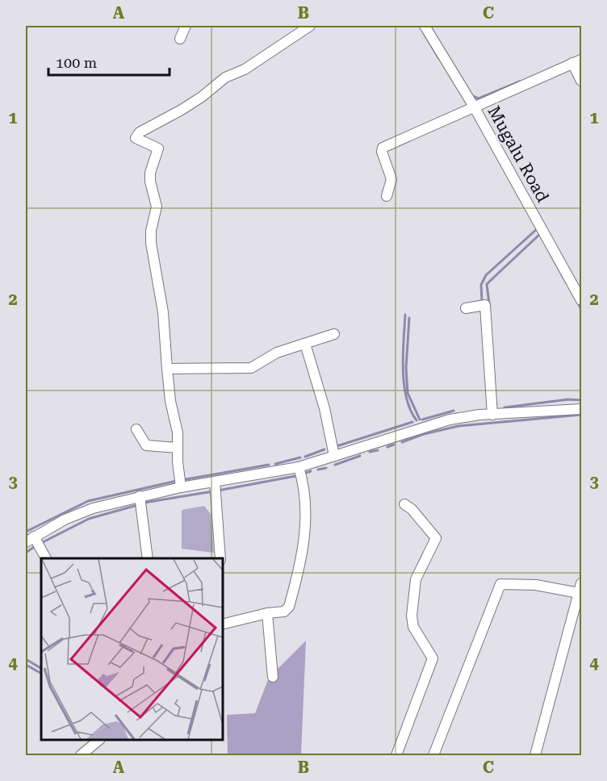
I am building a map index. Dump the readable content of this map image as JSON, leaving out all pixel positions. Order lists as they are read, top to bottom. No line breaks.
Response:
{"streets":{"street":["Mugalu Road"]},"scale_bar":"100 m","grid":{"columns":["A","B","C"],"rows":["1","2","3","4"]}}
